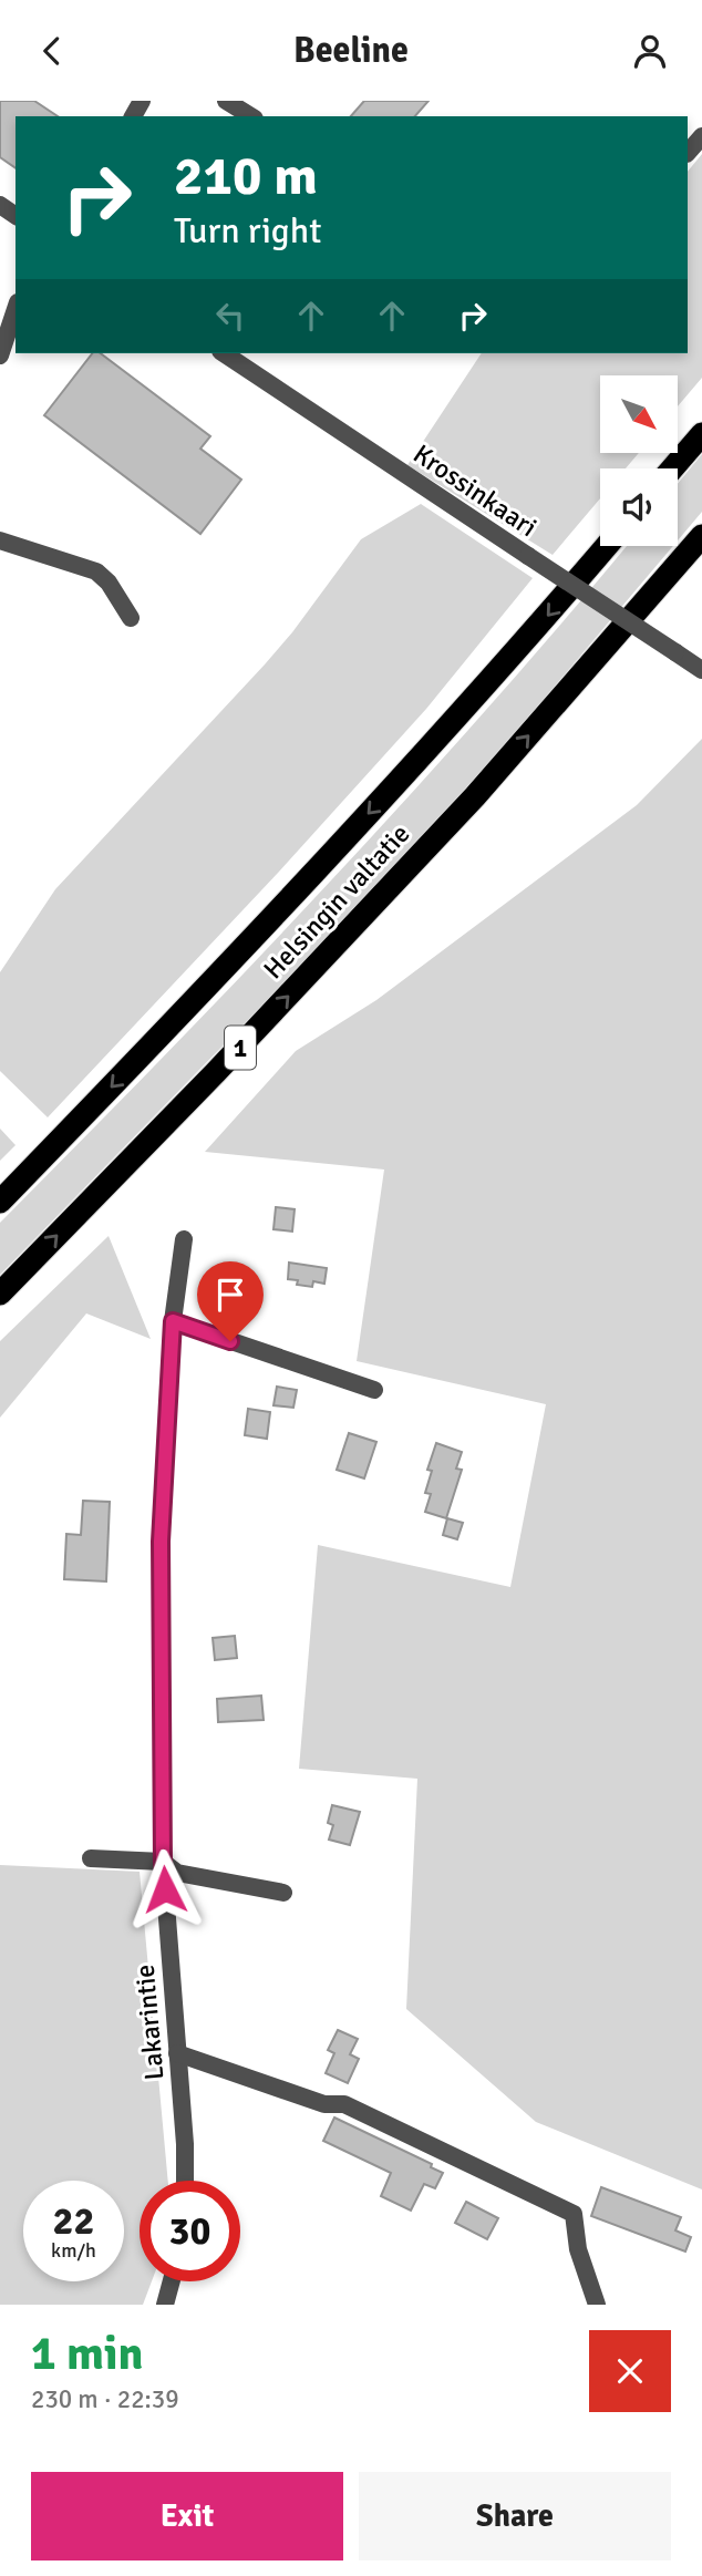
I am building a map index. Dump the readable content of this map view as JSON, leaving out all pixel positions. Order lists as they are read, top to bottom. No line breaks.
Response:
{"streets":{"highway":["Helsingin valtatie","1"],"street":["Krossinkaari","Lakarintie"]},"north":"bottom right","page":{"header":"Beeline","turn":["210 m","Turn right"],"speed":"22 km/h","limit":"30","heading":["1 min","230 m · 22:39"],"buttons":["Exit","Share"]}}
